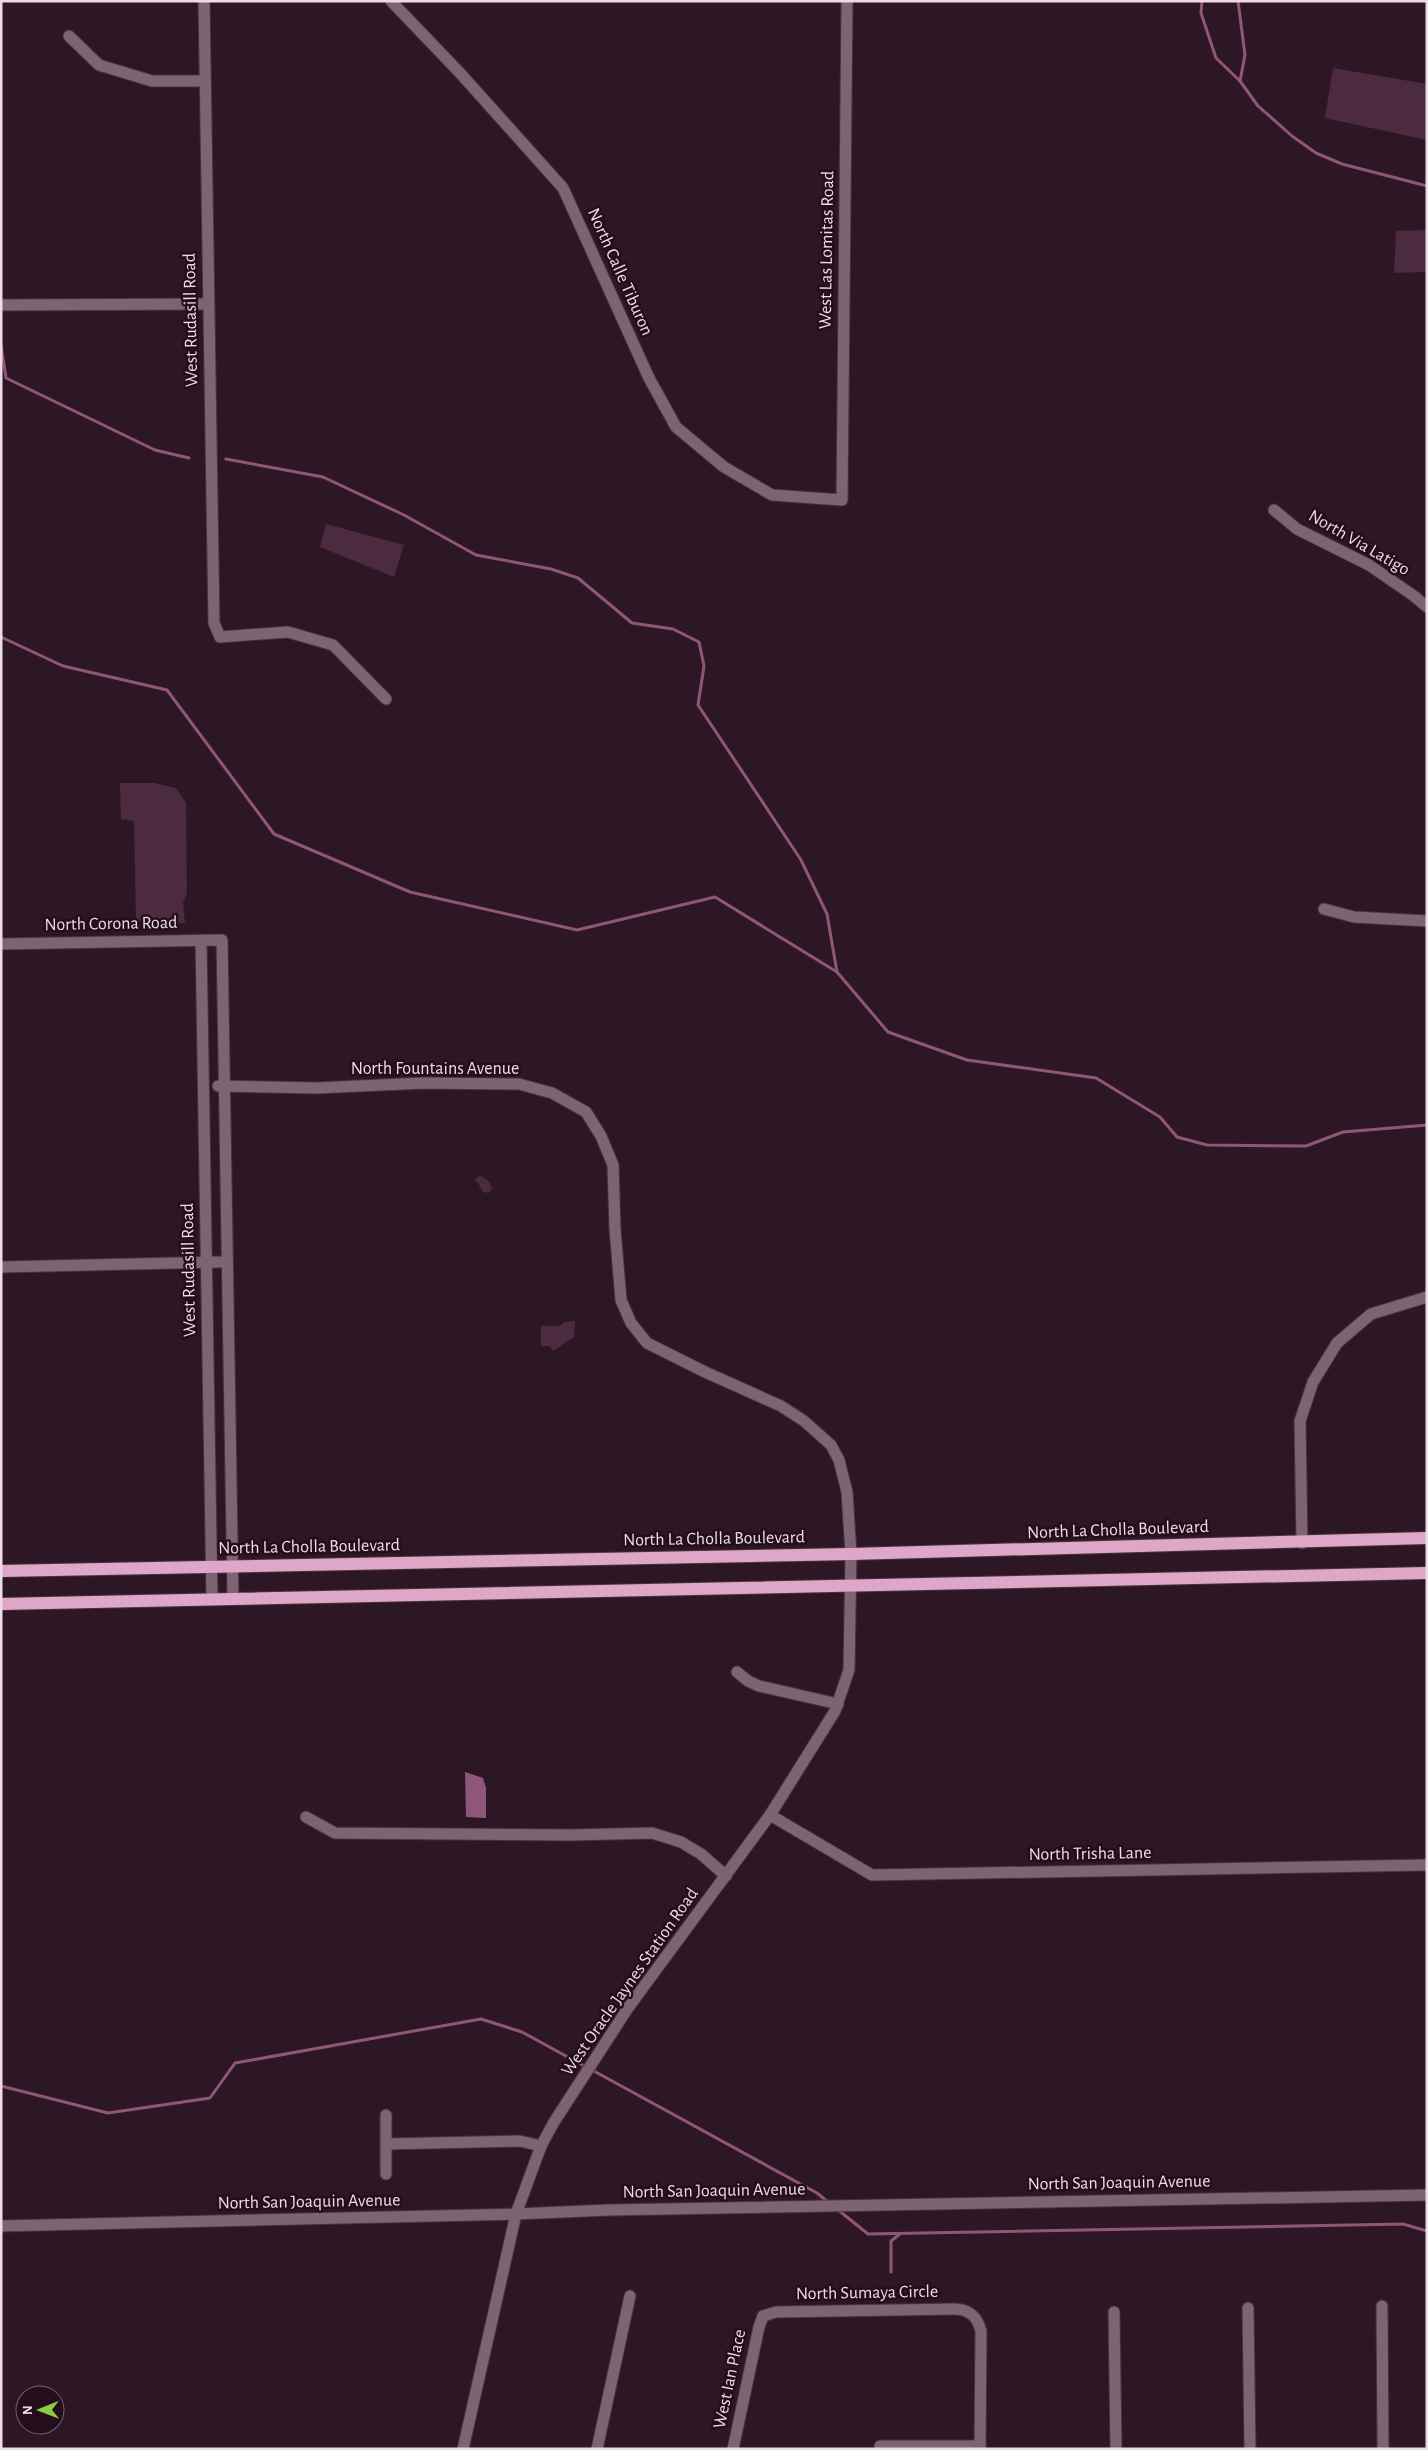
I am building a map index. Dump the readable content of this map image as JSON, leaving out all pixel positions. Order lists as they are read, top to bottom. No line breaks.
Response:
{"streets":{"main road":["North La Cholla Boulevard"],"street":["West Las Lomitas Road","North Calle Tiburon","West Rudasill Road","North Via Latigo","North Corona Road","North Fountains Avenue","North Trisha Lane","West Oracle Jaynes Station Road","North San Joaquin Avenue","North Sumaya Circle","West Ian Place"]},"crossings":[["West Las Lomitas Road","North Calle Tiburon"],["West Rudasill Road","North Corona Road"],["West Rudasill Road","North La Cholla Boulevard"],["North Corona Road","North Fountains Avenue"],["North Fountains Avenue","North La Cholla Boulevard"],["North Fountains Avenue","West Oracle Jaynes Station Road"],["North La Cholla Boulevard","West Oracle Jaynes Station Road"],["North Trisha Lane","West Oracle Jaynes Station Road"],["West Oracle Jaynes Station Road","North San Joaquin Avenue"],["North Sumaya Circle","West Ian Place"]],"north":"left"}
